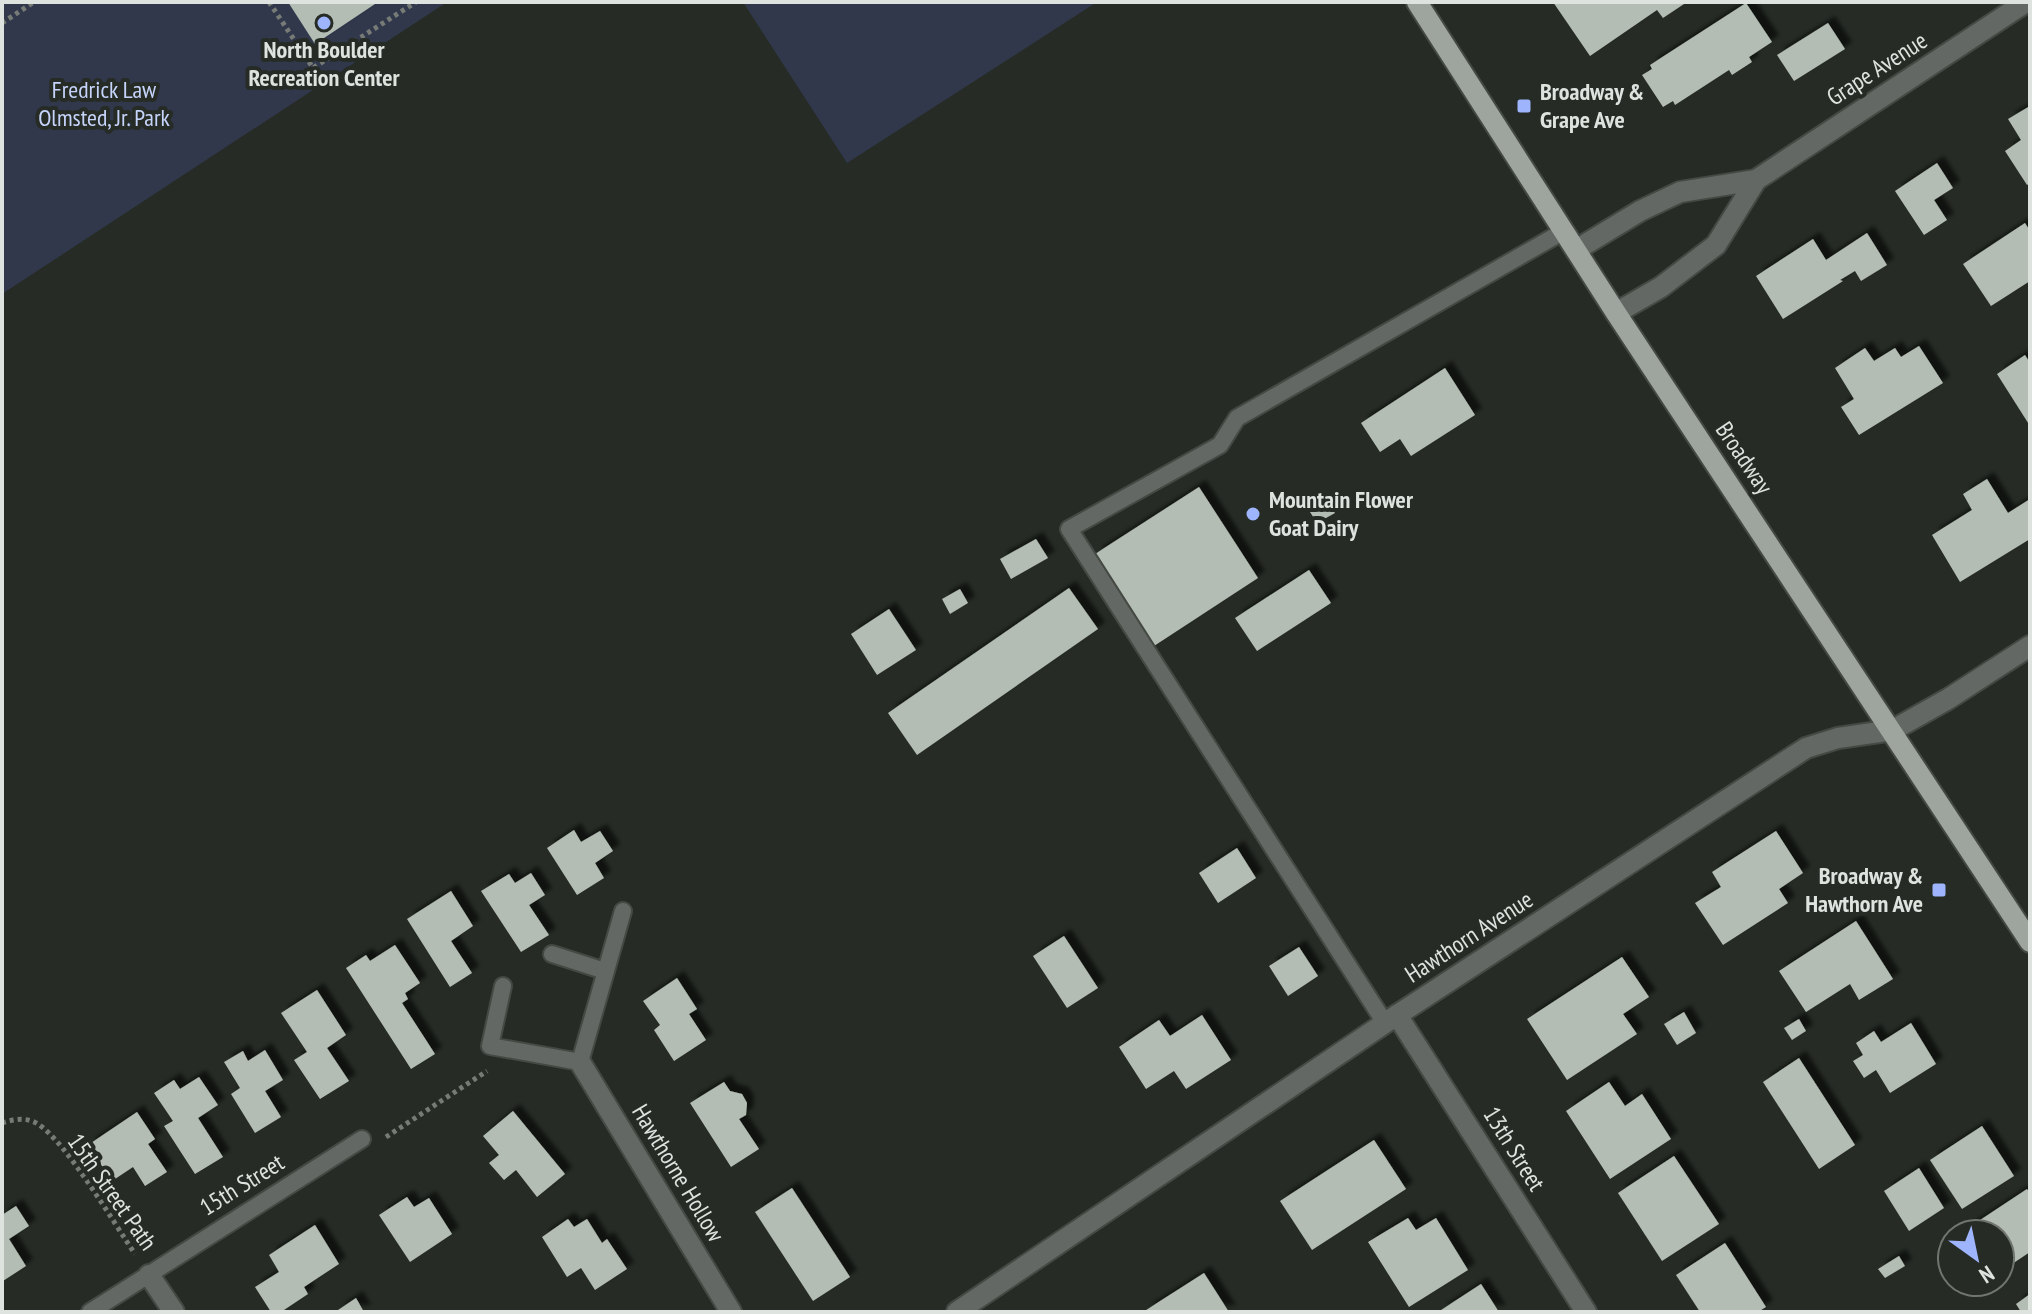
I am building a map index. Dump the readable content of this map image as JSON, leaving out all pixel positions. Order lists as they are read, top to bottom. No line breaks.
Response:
{"streets":{"main road":["Broadway"],"street":["Grape Avenue","Hawthorn Avenue","13th Street","Hawthorne Hollow"],"lane":["15th Street"],"path":["15th Street Path"]},"crossings":[["Grape Avenue","Broadway"],["Broadway","Hawthorn Avenue"],["Hawthorn Avenue","13th Street"],["15th Street","15th Street Path"]],"parks":["Fredrick Law Olmsted, Jr. Park"],"places":{"other":["North Boulder Recreation Center","Mountain Flower Goat Dairy"],"transit":["Broadway & Grape Ave","Broadway & Hawthorn Ave"]},"north":"bottom right"}
